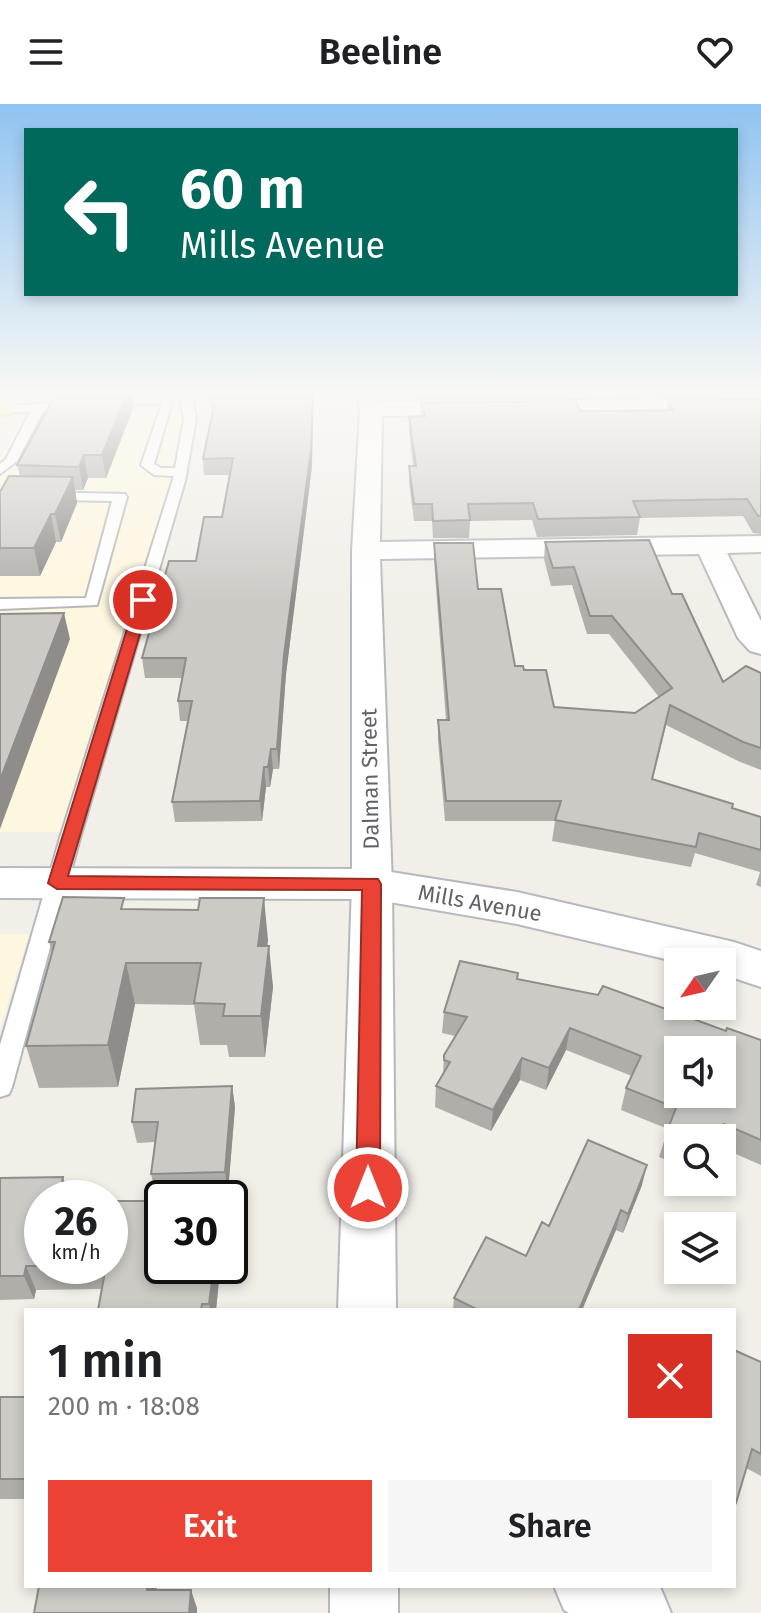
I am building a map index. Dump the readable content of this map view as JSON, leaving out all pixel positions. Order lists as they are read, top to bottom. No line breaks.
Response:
{"streets":{"street":["Dalman Street","Mills Avenue"]},"crossings":[["Dalman Street","Mills Avenue"]],"north":"bottom left","page":{"header":"Beeline","turn":["60 m","Mills Avenue"],"speed":"26 km/h","limit":"30","heading":["1 min","200 m · 18:08"],"buttons":["Exit","Share"]}}
